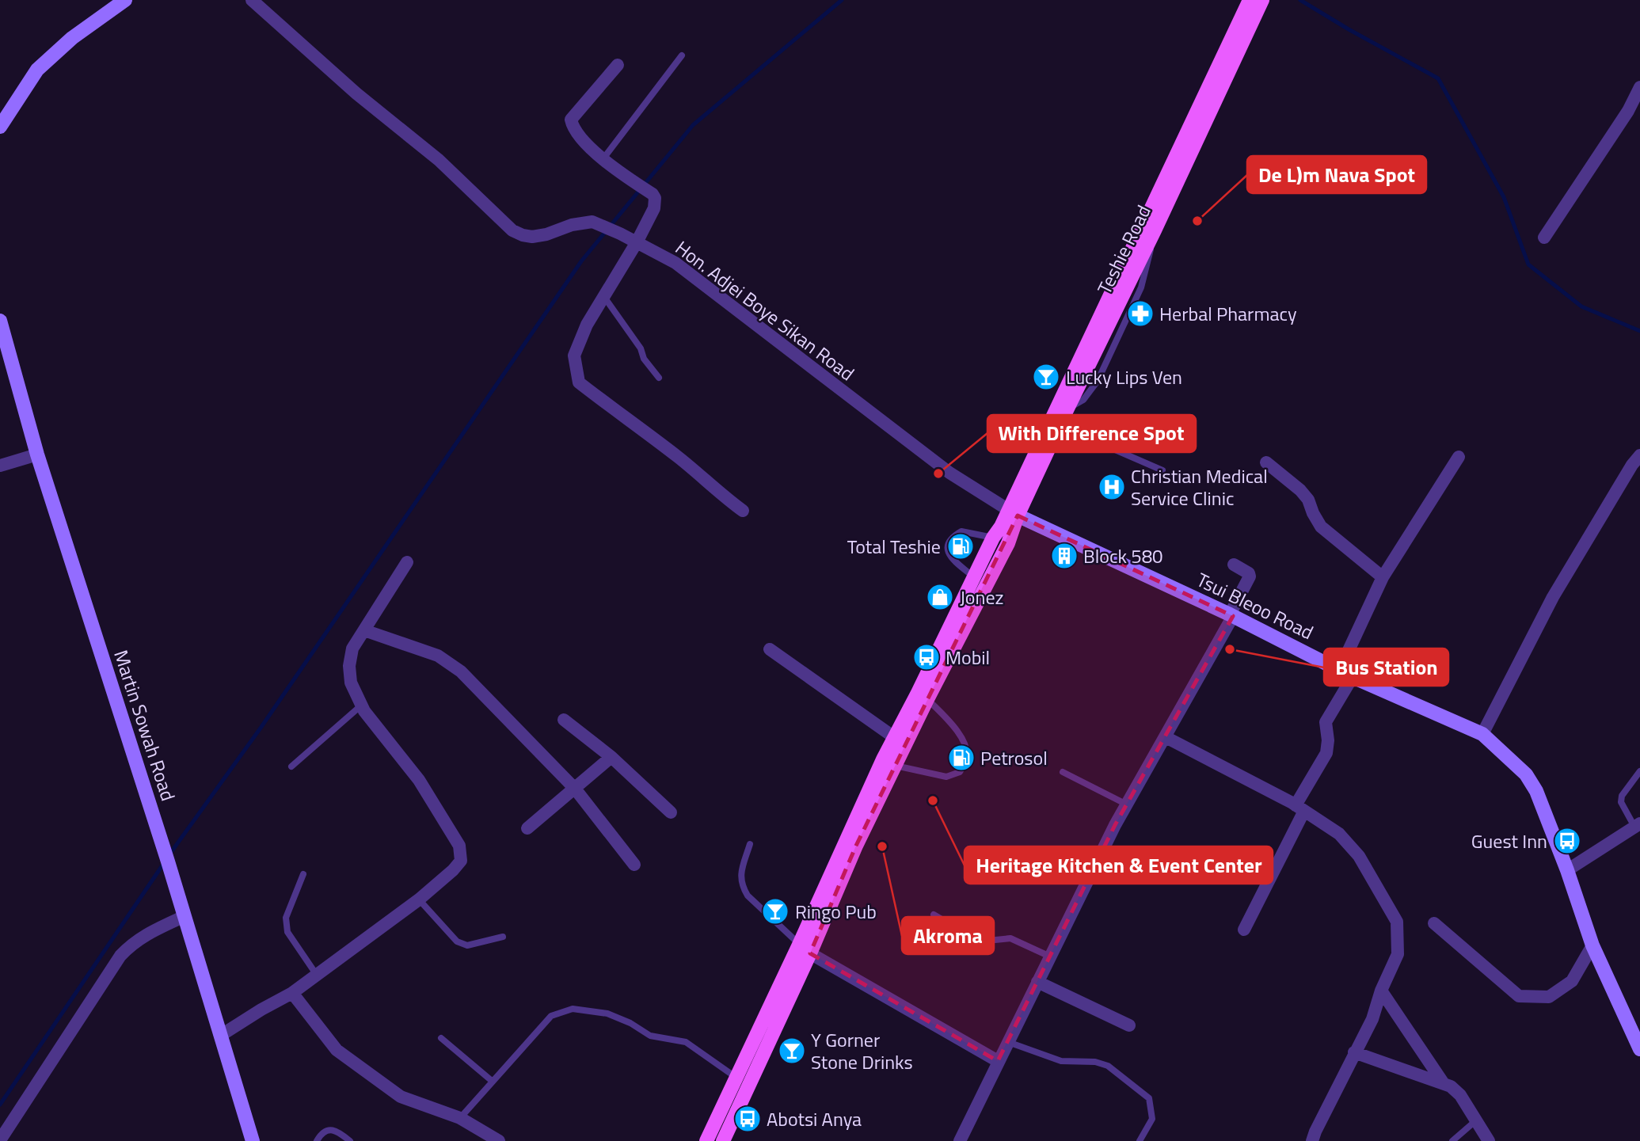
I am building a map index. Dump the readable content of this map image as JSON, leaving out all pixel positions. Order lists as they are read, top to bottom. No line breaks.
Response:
{"streets":{"main road":["Teshie Road"],"street":["Hon. Adjei Boye Sikan Road","Tsui Bleoo Road","Martin Sowah Road"]},"crossings":[["Teshie Road","Hon. Adjei Boye Sikan Road"],["Teshie Road","Tsui Bleoo Road"],["Hon. Adjei Boye Sikan Road","Tsui Bleoo Road"]],"places":{"other":["De L)m Nava Spot","With Difference Spot","Bus Station","Heritage Kitchen & Event Center","Akroma"],"pharmacy":["Herbal Pharmacy"],"bar":["Lucky Lips Ven","Ringo Pub","Y Gorner Stone Drinks"],"hospital":["Christian Medical Service Clinic"],"fuel station":["Total Teshie","Petrosol"],"building":["Block 580"],"shop":["Jonez"],"bus stop":["Mobil","Guest Inn","Abotsi Anya"]}}
